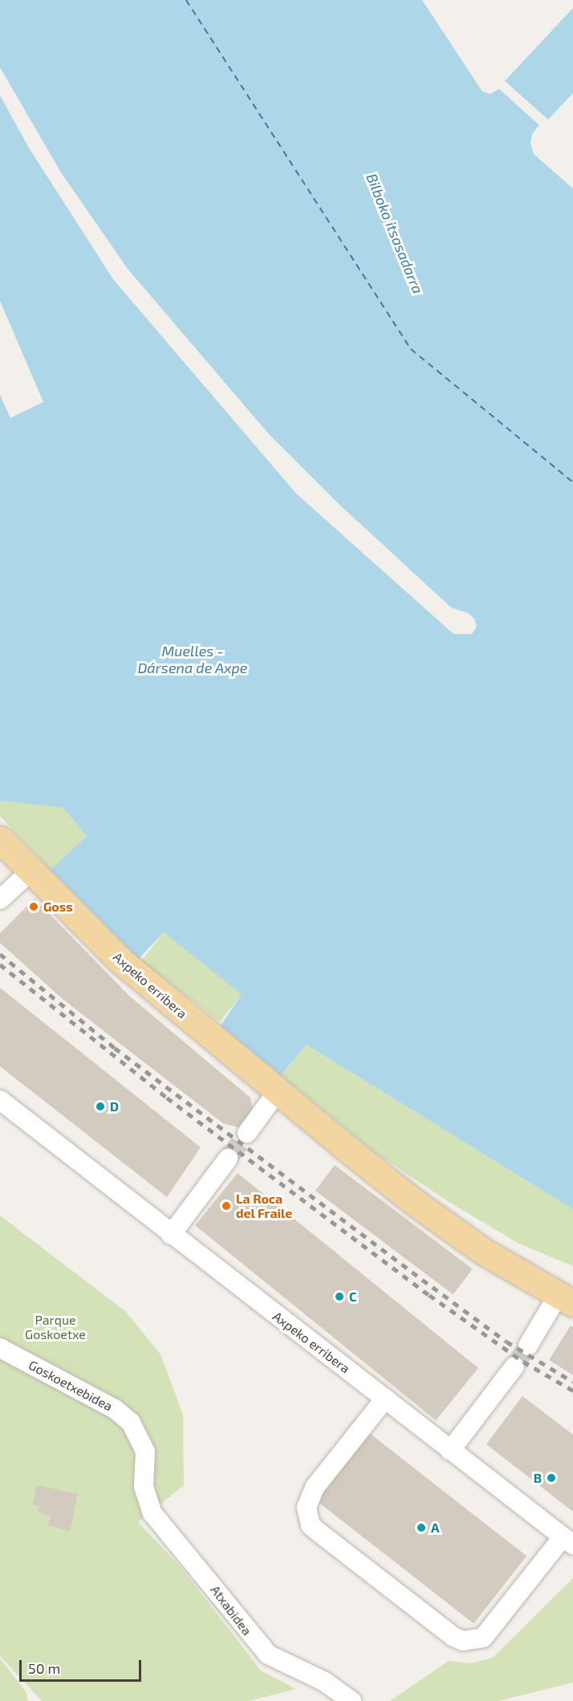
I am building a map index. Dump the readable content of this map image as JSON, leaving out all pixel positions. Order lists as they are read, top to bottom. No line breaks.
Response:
{"streets":{"main road":["Axpeko erribera"],"street":["Goskoetxebidea","Atxabidea"]},"crossings":[["Goskoetxebidea","Atxabidea"]],"water":["Bilboko itsasadarra","Muelles - Dársena de Axpe"],"parks":["Parque Goskoetxe"],"places":["Goss","D","La Roca del Fraile","C","B","A"],"scale_bar":"50 m"}
